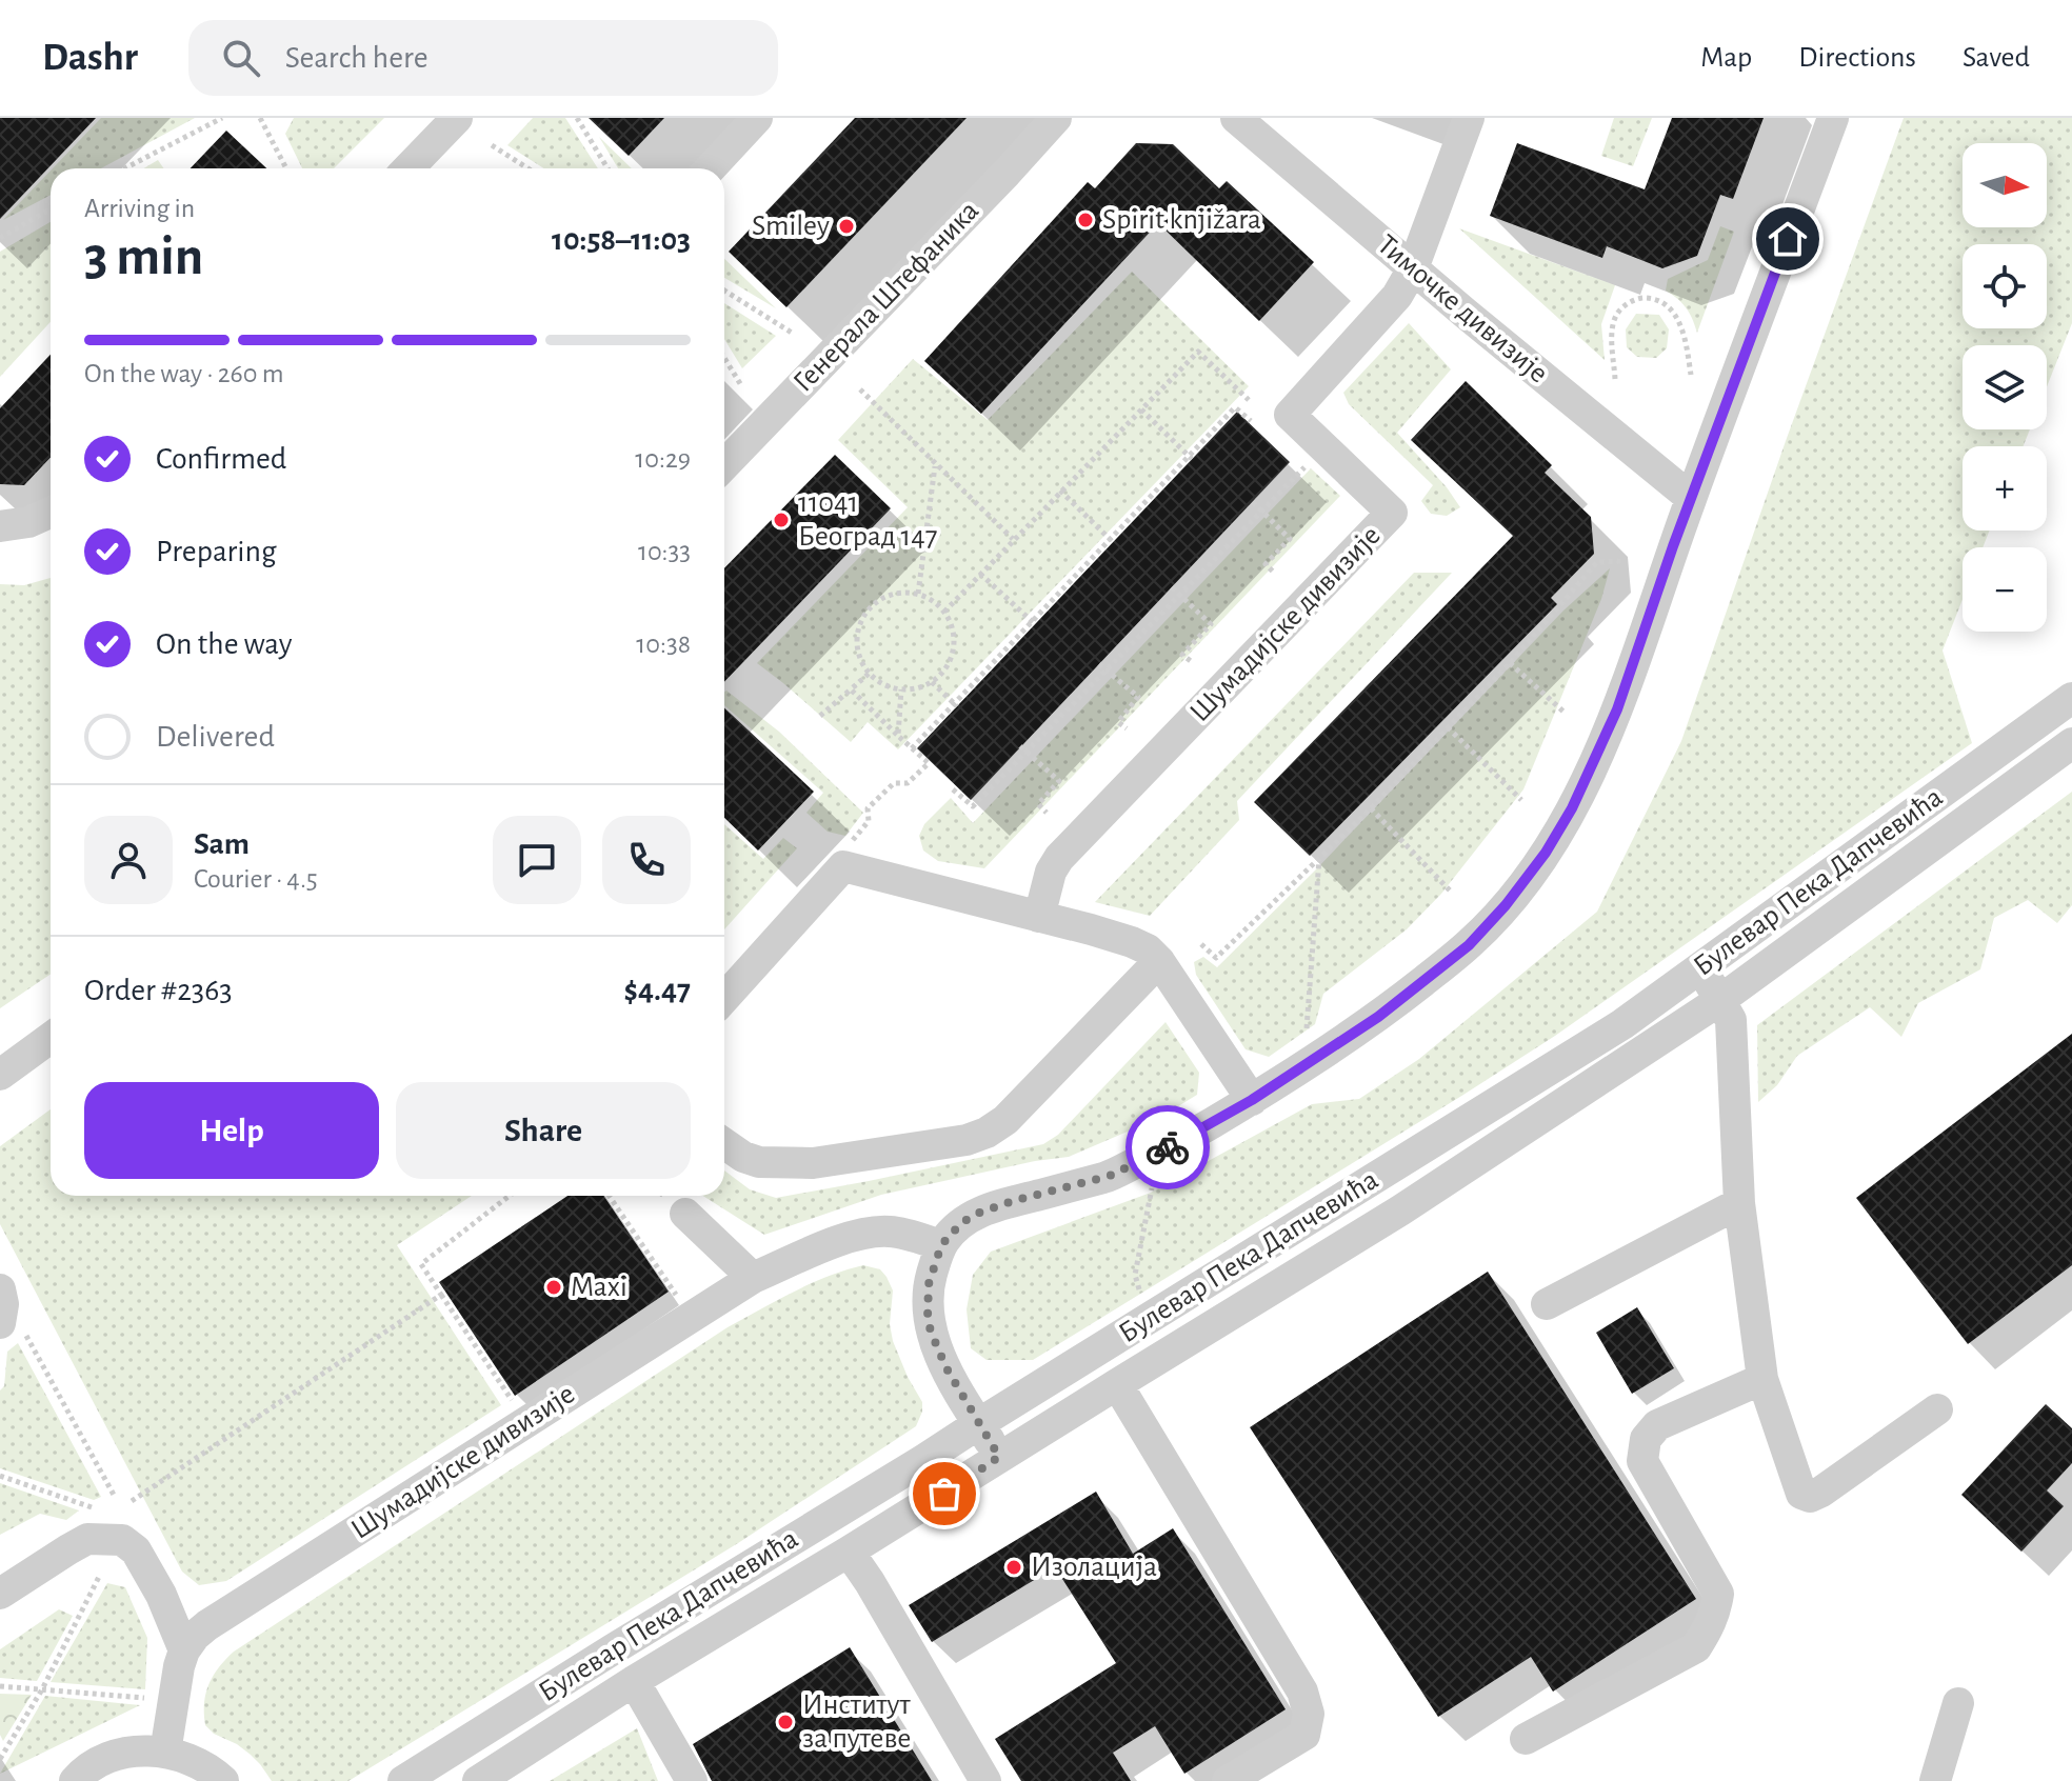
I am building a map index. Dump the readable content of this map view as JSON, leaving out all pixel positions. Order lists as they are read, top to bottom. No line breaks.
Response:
{"streets":{"street":["Генерала Штефаника","Тимочке дивизије","Шумадијске дивизије","Булевар Пека Дапчевића"]},"crossings":[["Тимочке дивизије","Шумадијске дивизије"]],"places":["Spirit knjižara","Smiley","11041 Београд 147","Maxi","Изолација","Институт за путеве"],"north":"right","page":{"header":"Dashr","search":"Search here","nav":["Map","Directions","Saved"],"map_buttons":["+","−"],"heading":["3 min","Arriving in","10:58–11:03"],"panel":["Sam","Courier · 4.5","Order #2363","$4.47"],"bar":"On the way · 260 m","list":[["Confirmed","10:29"],["Preparing","10:33"],["On the way","10:38"],"Delivered"],"buttons":["Help","Share"]}}
